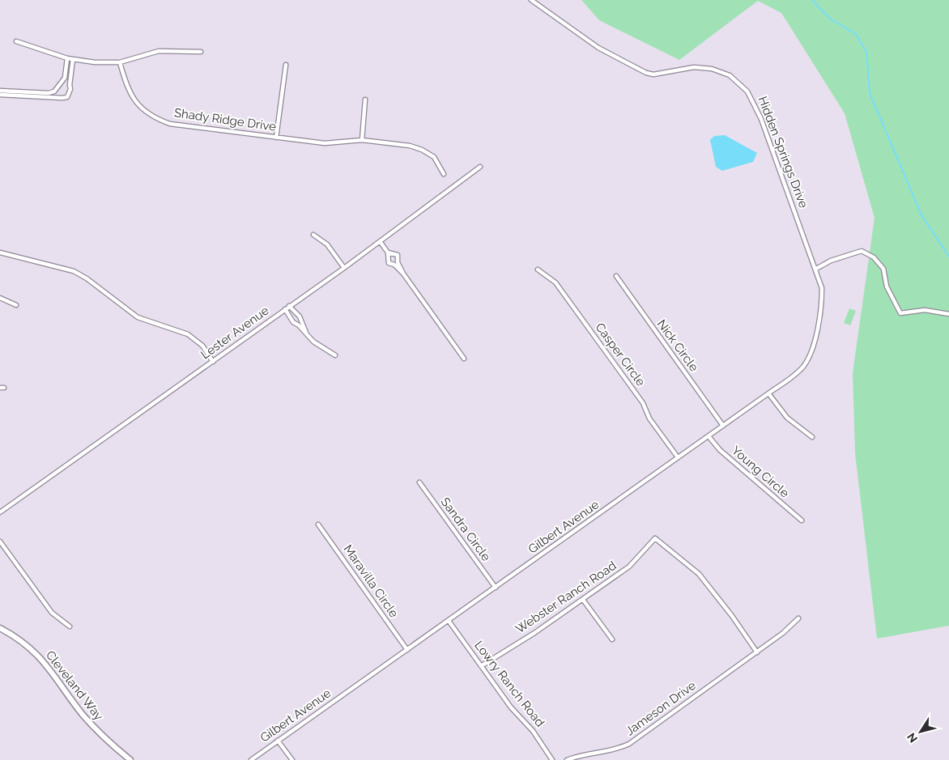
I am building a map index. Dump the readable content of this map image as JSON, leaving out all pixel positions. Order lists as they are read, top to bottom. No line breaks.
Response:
{"streets":{"street":["Shady Ridge Drive","Hidden Springs Drive","Lester Avenue","Nick Circle","Casper Circle","Young Circle","Gilbert Avenue","Sandra Circle","Maravilla Circle","Webster Ranch Road","Lowry Ranch Road","Cleveland Way","Jameson Drive"]},"crossings":[["Hidden Springs Drive","Gilbert Avenue"],["Nick Circle","Gilbert Avenue"],["Casper Circle","Gilbert Avenue"],["Young Circle","Gilbert Avenue"],["Gilbert Avenue","Sandra Circle"],["Gilbert Avenue","Maravilla Circle"],["Gilbert Avenue","Lowry Ranch Road"],["Webster Ranch Road","Lowry Ranch Road"],["Webster Ranch Road","Jameson Drive"]],"north":"bottom left"}
